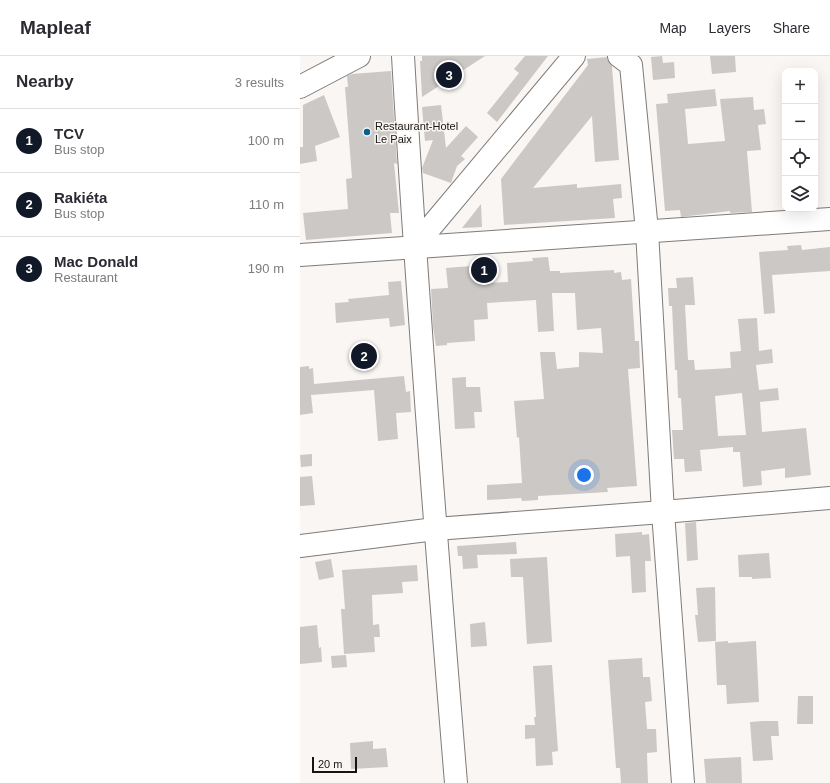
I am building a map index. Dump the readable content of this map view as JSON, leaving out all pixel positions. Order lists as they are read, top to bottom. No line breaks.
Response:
{"places":["Restaurant-Hotel Le Paix"],"scale_bar":"20 m","page":{"header":"Mapleaf","nav":["Map","Layers","Share"],"heading":["Nearby","3 results"],"pins":["3","1","2"],"map_buttons":["+","−"],"list":[{"mark":"1","name":"TCV","note":"Bus stop","value":"100 m"},{"mark":"2","name":"Rakiéta","note":"Bus stop","value":"110 m"},{"mark":"3","name":"Mac Donald","note":"Restaurant","value":"190 m"}],"scale":"20 m"}}
